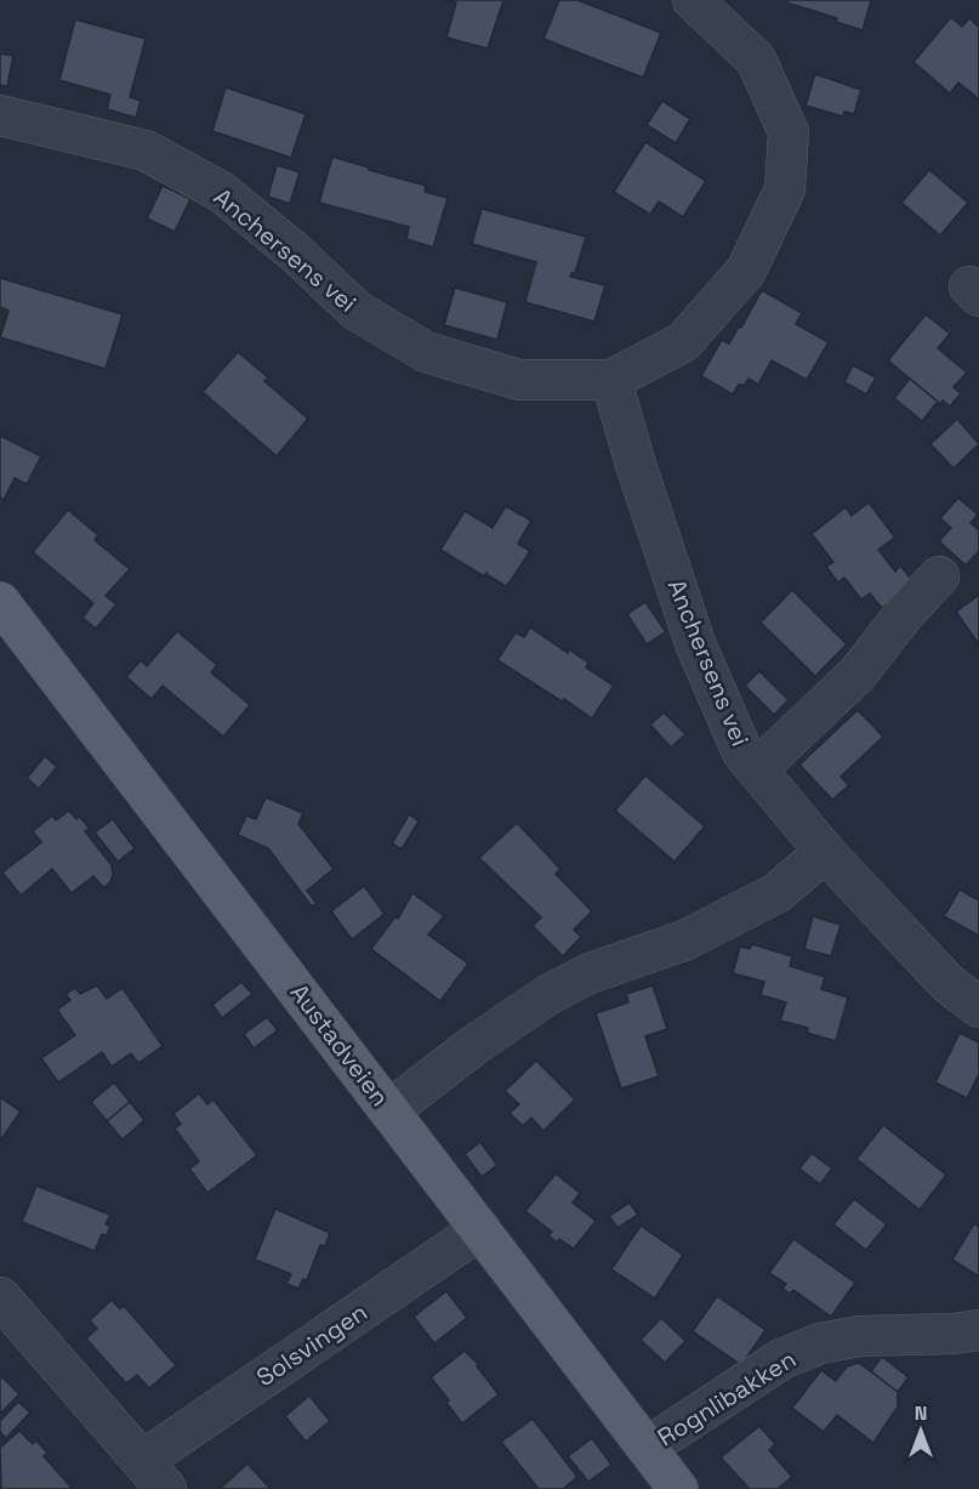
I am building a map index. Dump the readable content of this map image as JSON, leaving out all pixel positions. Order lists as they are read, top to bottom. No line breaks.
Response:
{"streets":{"main road":["Austadveien"],"street":["Anchersens vei","Solsvingen","Rognlibakken"]},"crossings":[["Austadveien","Solsvingen"],["Austadveien","Rognlibakken"]],"north":"top"}
